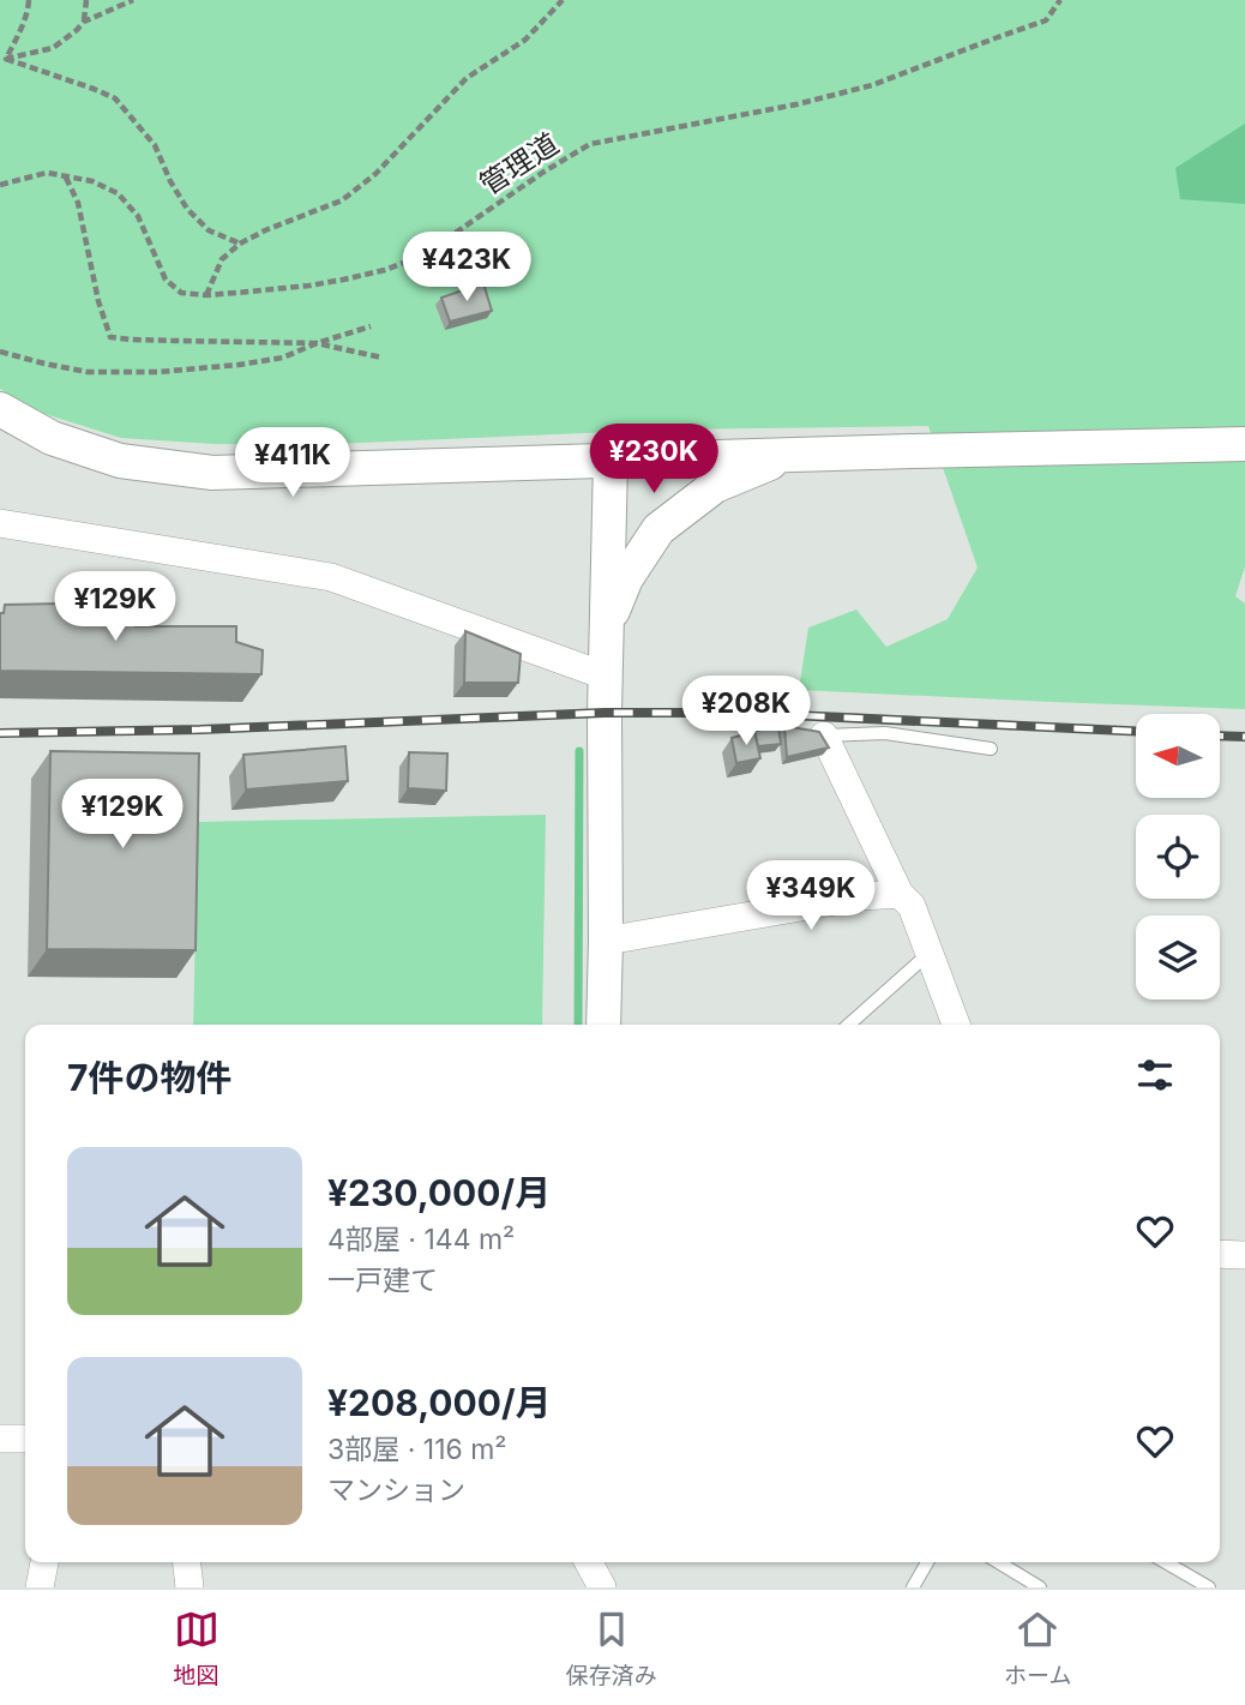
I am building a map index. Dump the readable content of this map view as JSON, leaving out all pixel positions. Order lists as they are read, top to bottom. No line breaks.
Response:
{"streets":{"path":["管理道"]},"north":"left","page":{"price":["¥423K","¥230K","¥411K","¥129K","¥208K","¥129K","¥349K"],"heading":"7件の物件","list":[{"name":"¥230,000/月","note":"4部屋 · 144 m² · 一戸建て"},{"name":"¥208,000/月","note":"3部屋 · 116 m² · マンション"}],"tabs":["地図","保存済み","ホーム"]}}
